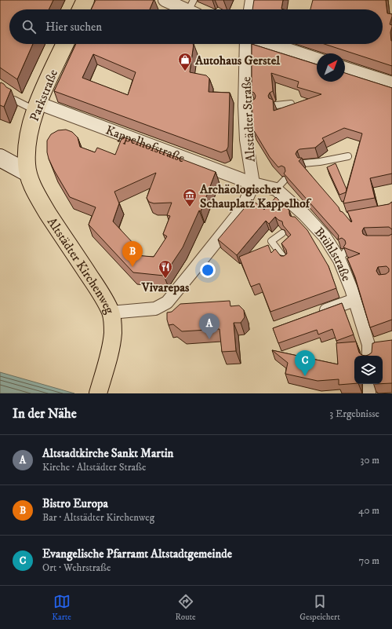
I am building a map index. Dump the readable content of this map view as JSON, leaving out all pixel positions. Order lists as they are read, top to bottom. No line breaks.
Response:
{"streets":{"main road":["Parkstraße","Altstädter Kirchenweg"],"street":["Altstädter Straße","Kappelhofstraße","Brühlstraße"]},"crossings":[["Parkstraße","Kappelhofstraße"],["Parkstraße","Altstädter Kirchenweg"],["Altstädter Straße","Kappelhofstraße"],["Altstädter Straße","Brühlstraße"],["Kappelhofstraße","Brühlstraße"]],"places":{"shop":["Autohaus Gerstel"],"museum":["Archäologischer Schauplatz Kappelhof"],"restaurant":["Vivarepas"]},"north":"top right","page":{"search":"Hier suchen","pins":["B","A","C"],"heading":["In der Nähe","3 Ergebnisse"],"list":[{"mark":"A","name":"Altstadtkirche Sankt Martin","note":"Kirche · Altstädter Straße","value":"30 m"},{"mark":"B","name":"Bistro Europa","note":"Bar · Altstädter Kirchenweg","value":"40 m"},{"mark":"C","name":"Evangelische Pfarramt Altstadtgemeinde","note":"Ort · Wehrstraße","value":"70 m"}],"nav":["Karte","Route","Gespeichert"]}}
